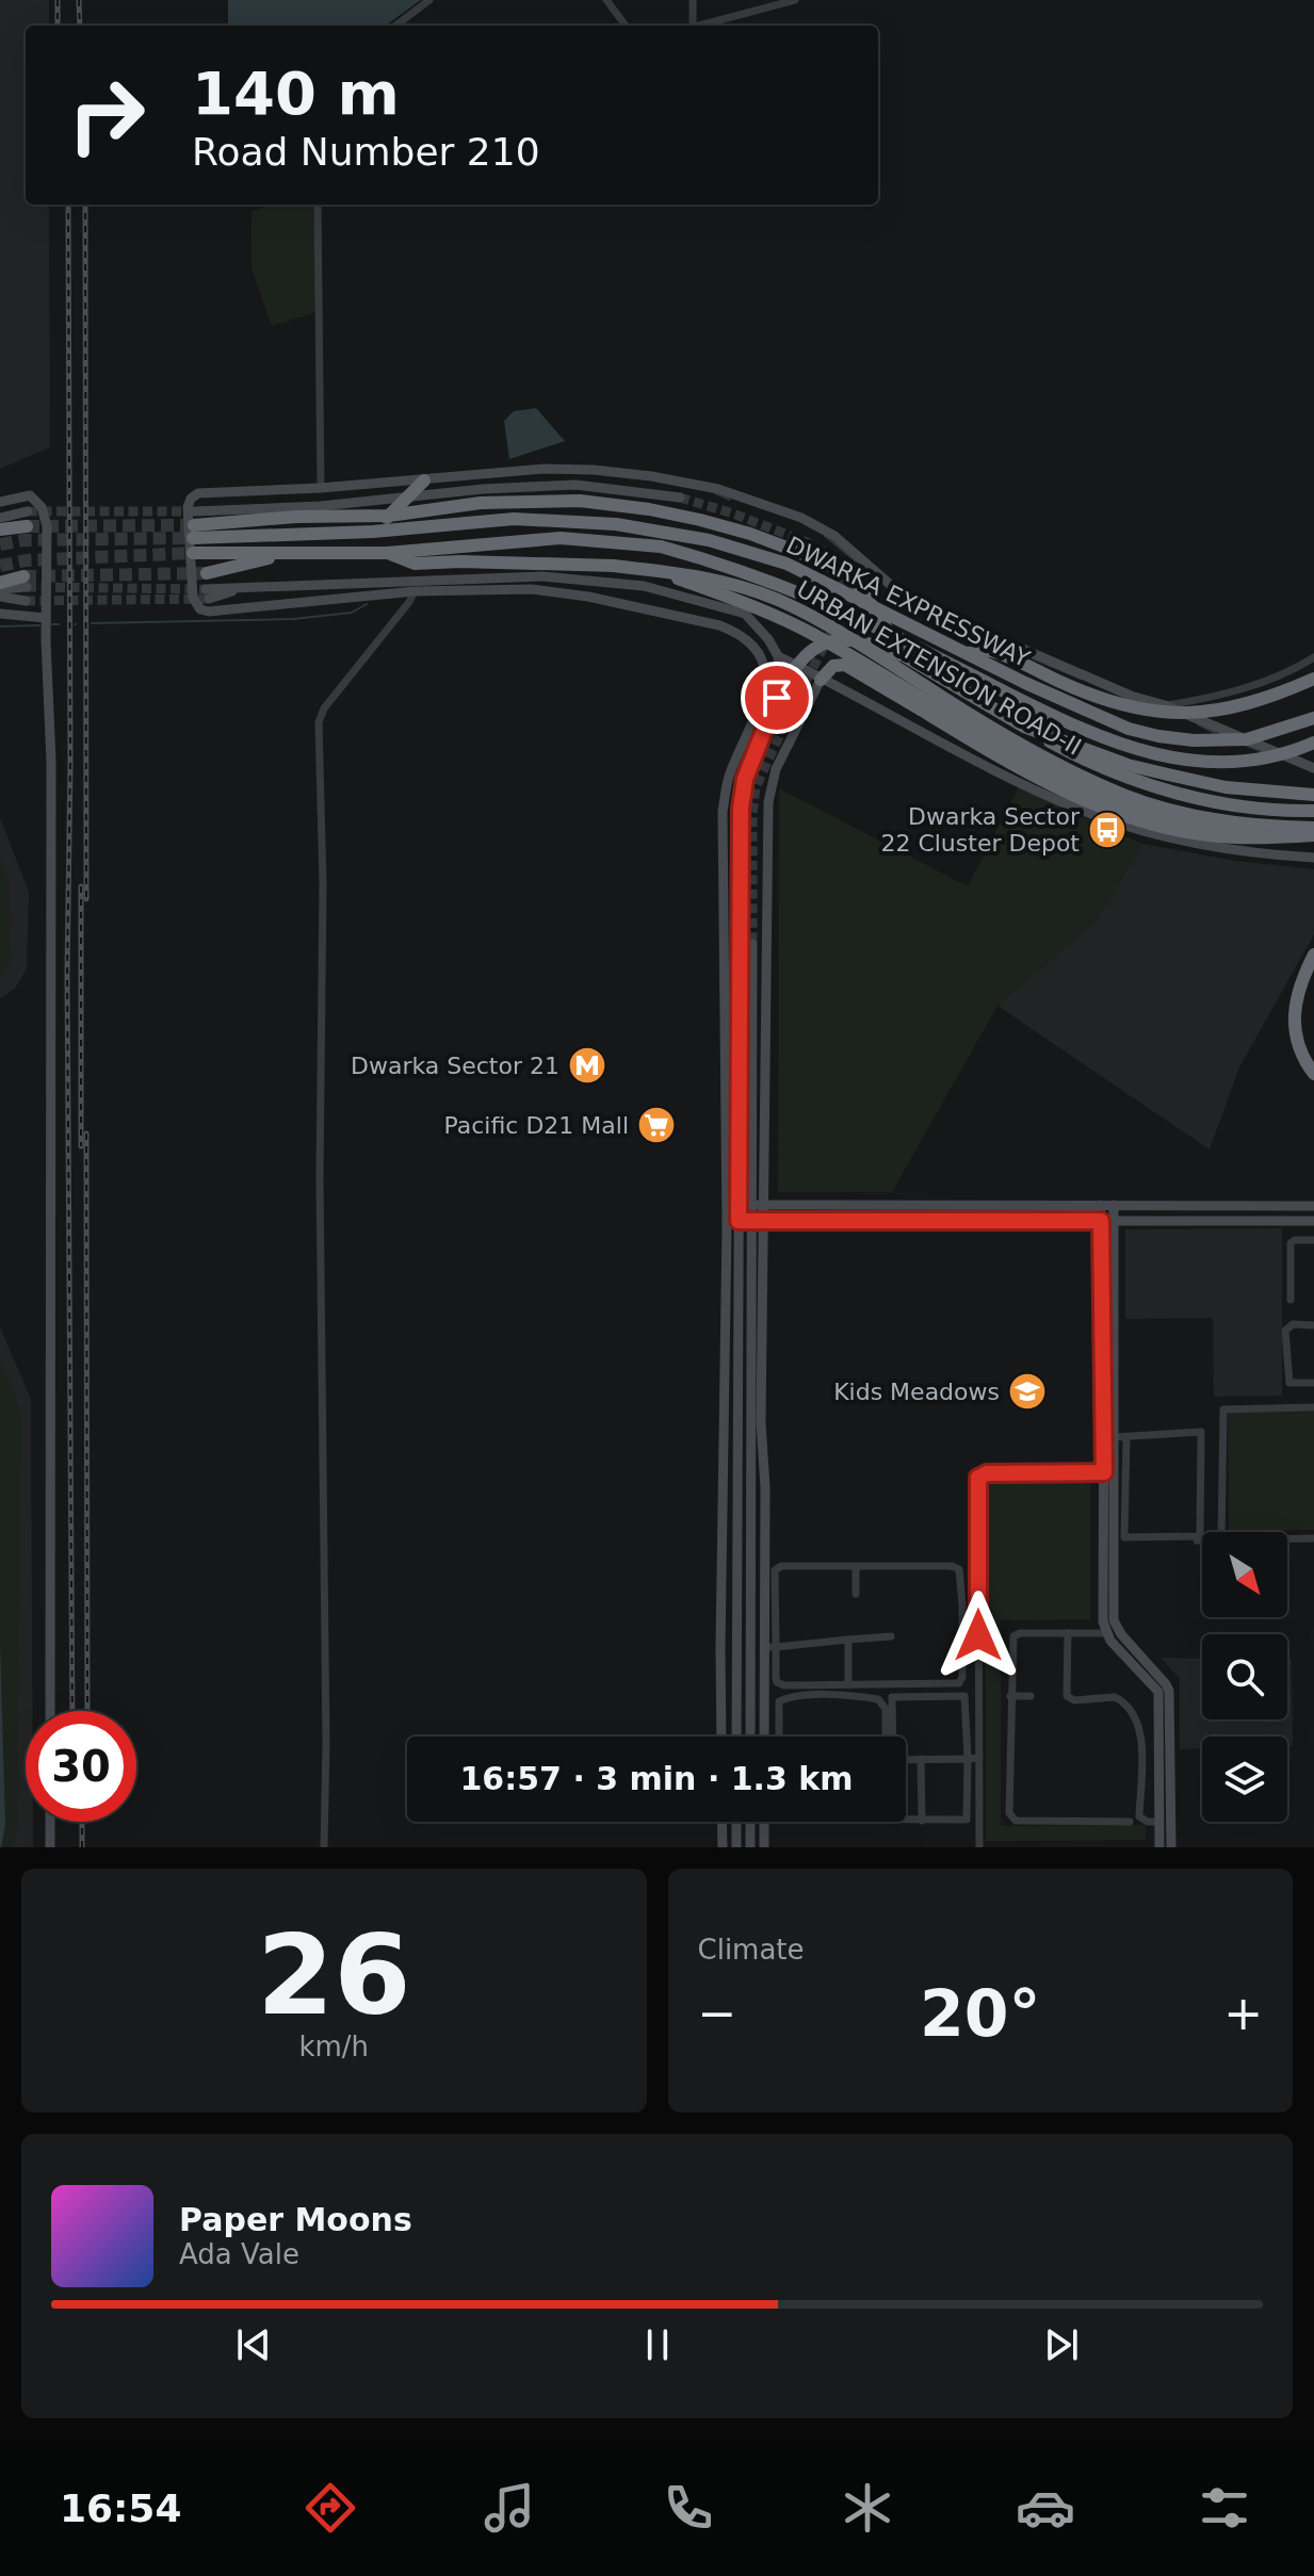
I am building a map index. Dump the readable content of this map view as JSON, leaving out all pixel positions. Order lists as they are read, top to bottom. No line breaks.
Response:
{"streets":{"highway":["DWARKA EXPRESSWAY","URBAN EXTENSION ROAD-II"]},"crossings":[["DWARKA EXPRESSWAY","URBAN EXTENSION ROAD-II"]],"places":{"bus stop":["Dwarka Sector 22 Cluster Depot"],"metro station":["Dwarka Sector 21"],"supermarket":["Pacific D21 Mall"],"school or university":["Kids Meadows"]},"north":"bottom right","page":{"turn":["140 m","Road Number 210"],"limit":"30","trip":"16:57 · 3 min · 1.3 km","tile":[["26","km/h"],"Climate"],"heat":["−","20°","+"],"song":["Paper Moons","Ada Vale"],"tabs":"16:54"}}
